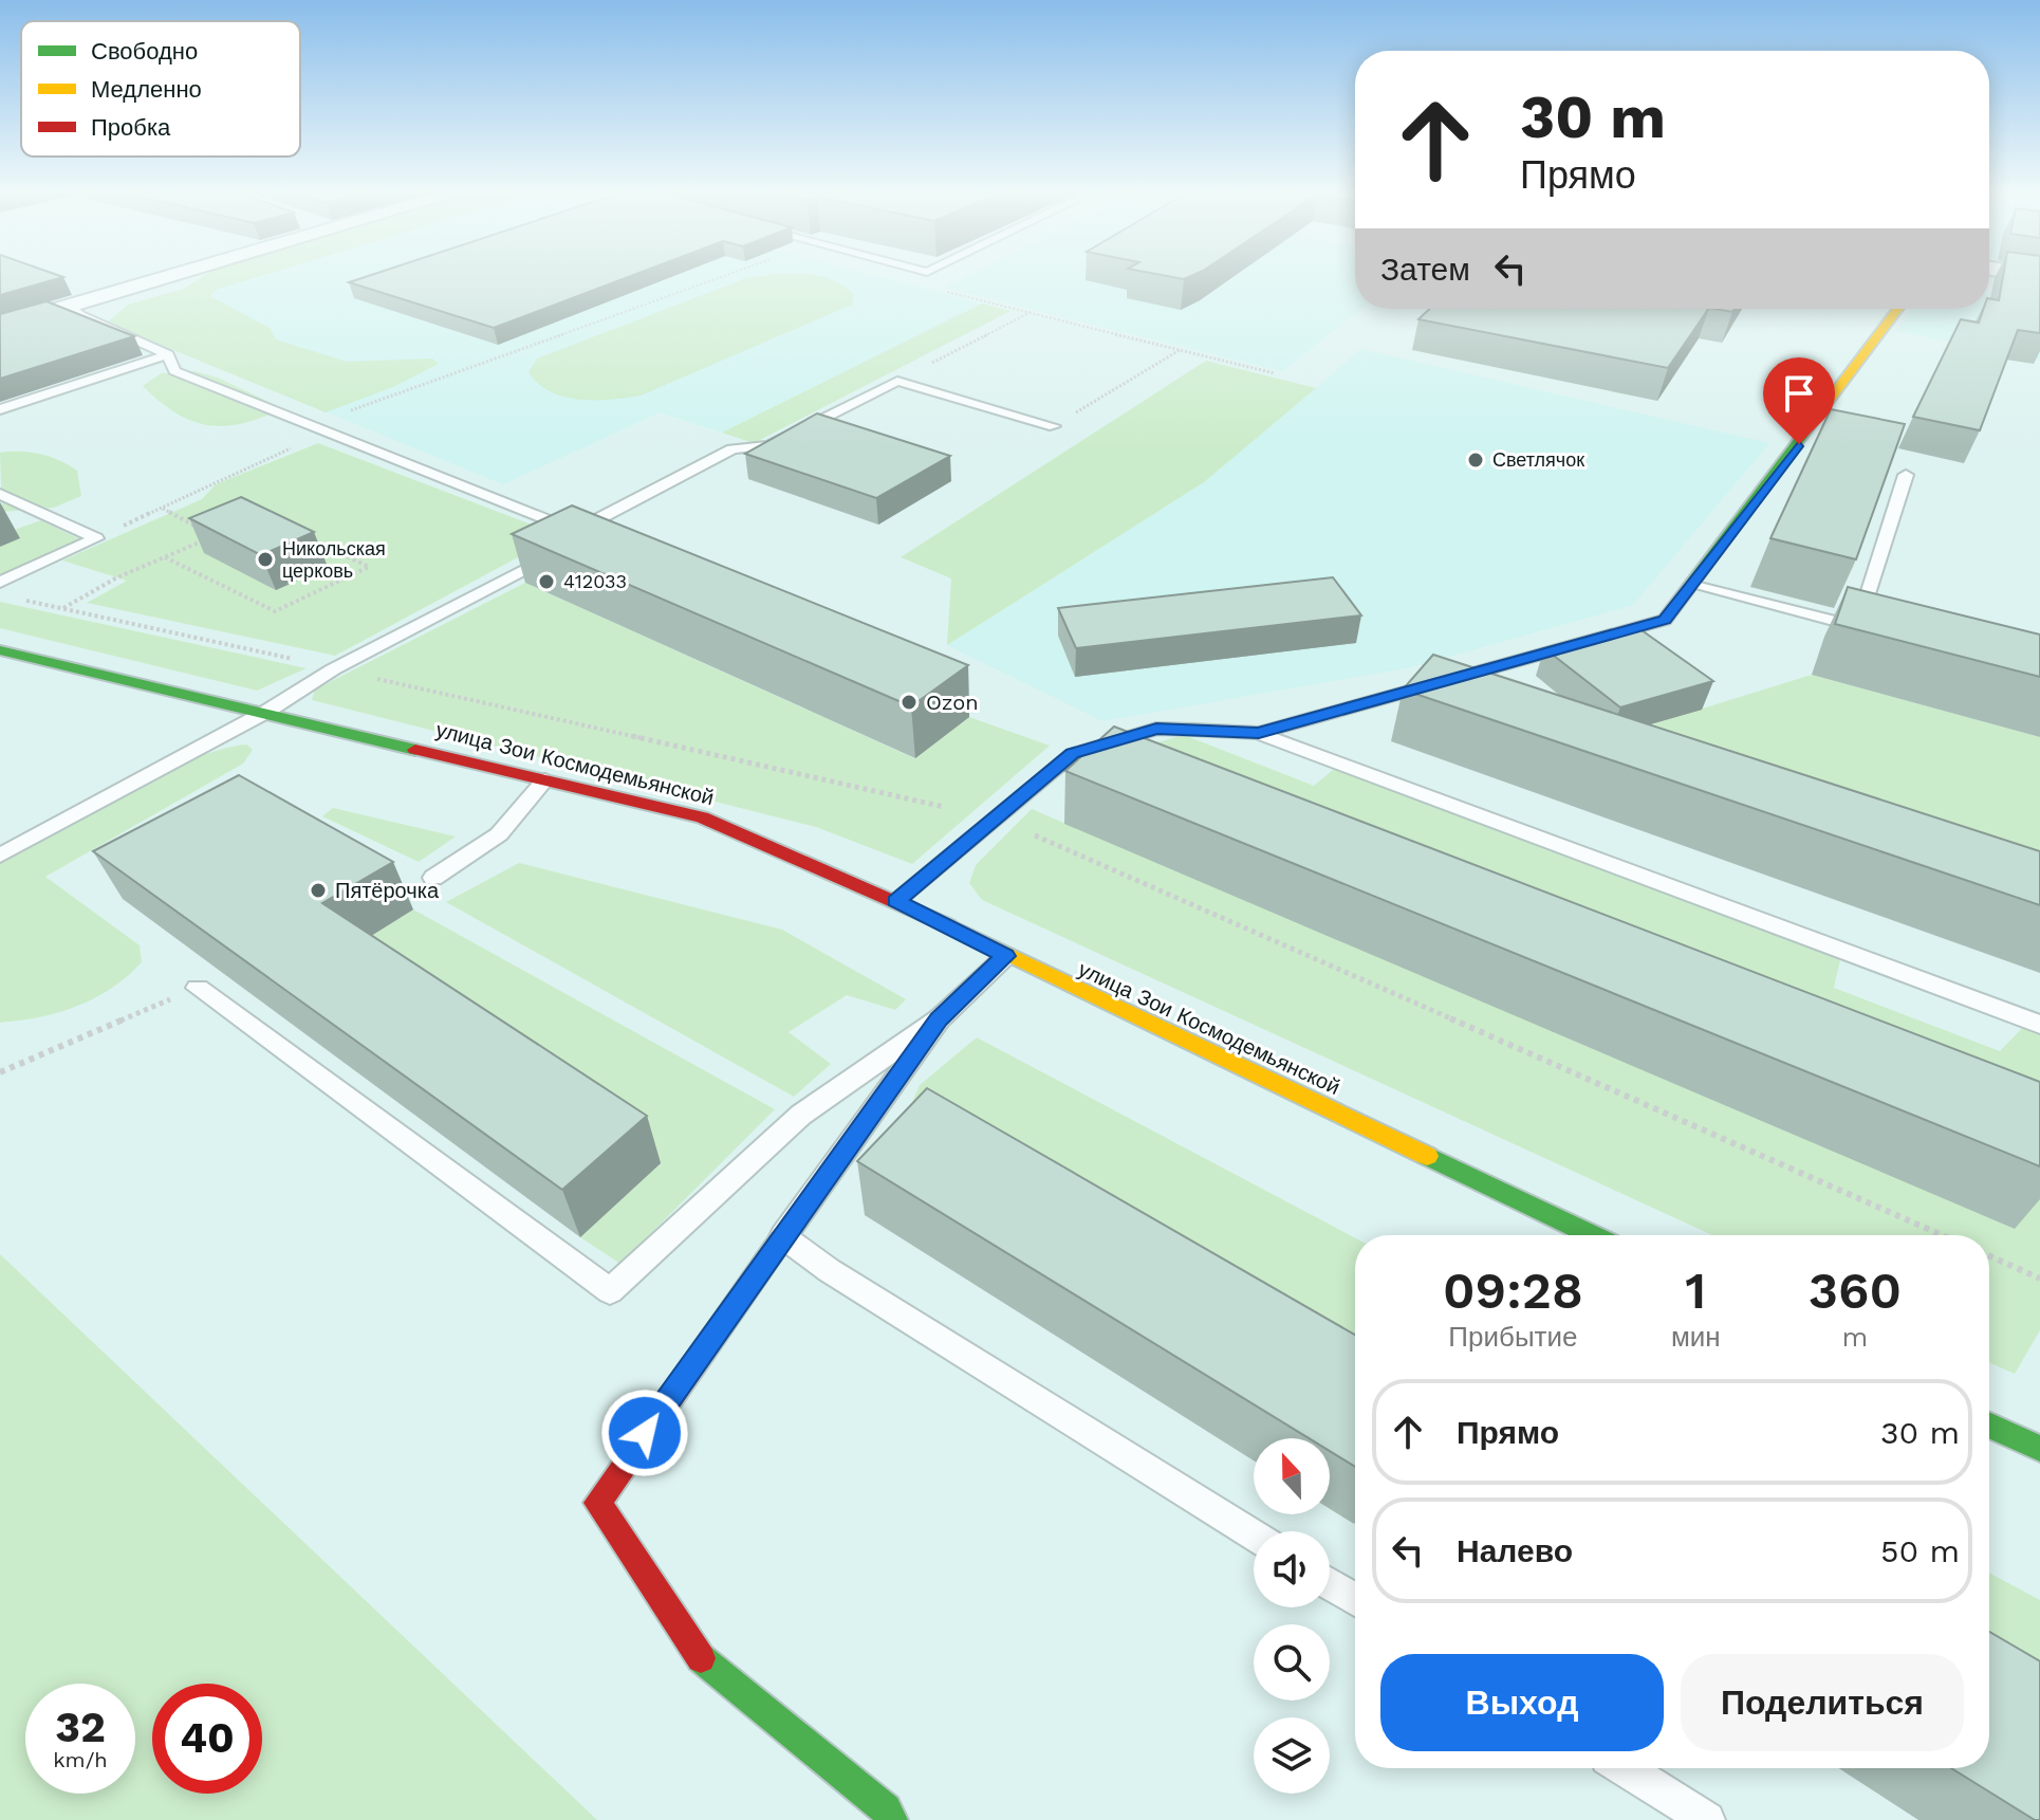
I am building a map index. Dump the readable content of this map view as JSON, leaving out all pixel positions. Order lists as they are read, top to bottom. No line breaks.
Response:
{"streets":{"street":["улица Зои Космодемьянской"]},"places":["Светлячок","Никольская церковь","412033","Ozon","Пятёрочка"],"legend":["Свободно","Медленно","Пробка"],"north":"top","page":{"turn":["30 m","Прямо"],"then":"Затем","eta":["09:28","Прибытие","1","мин","360","m"],"list":[{"name":"Прямо","value":"30 m"},{"name":"Налево","value":"50 m"}],"buttons":["Выход","Поделиться"],"speed":"32 km/h","limit":"40"}}
